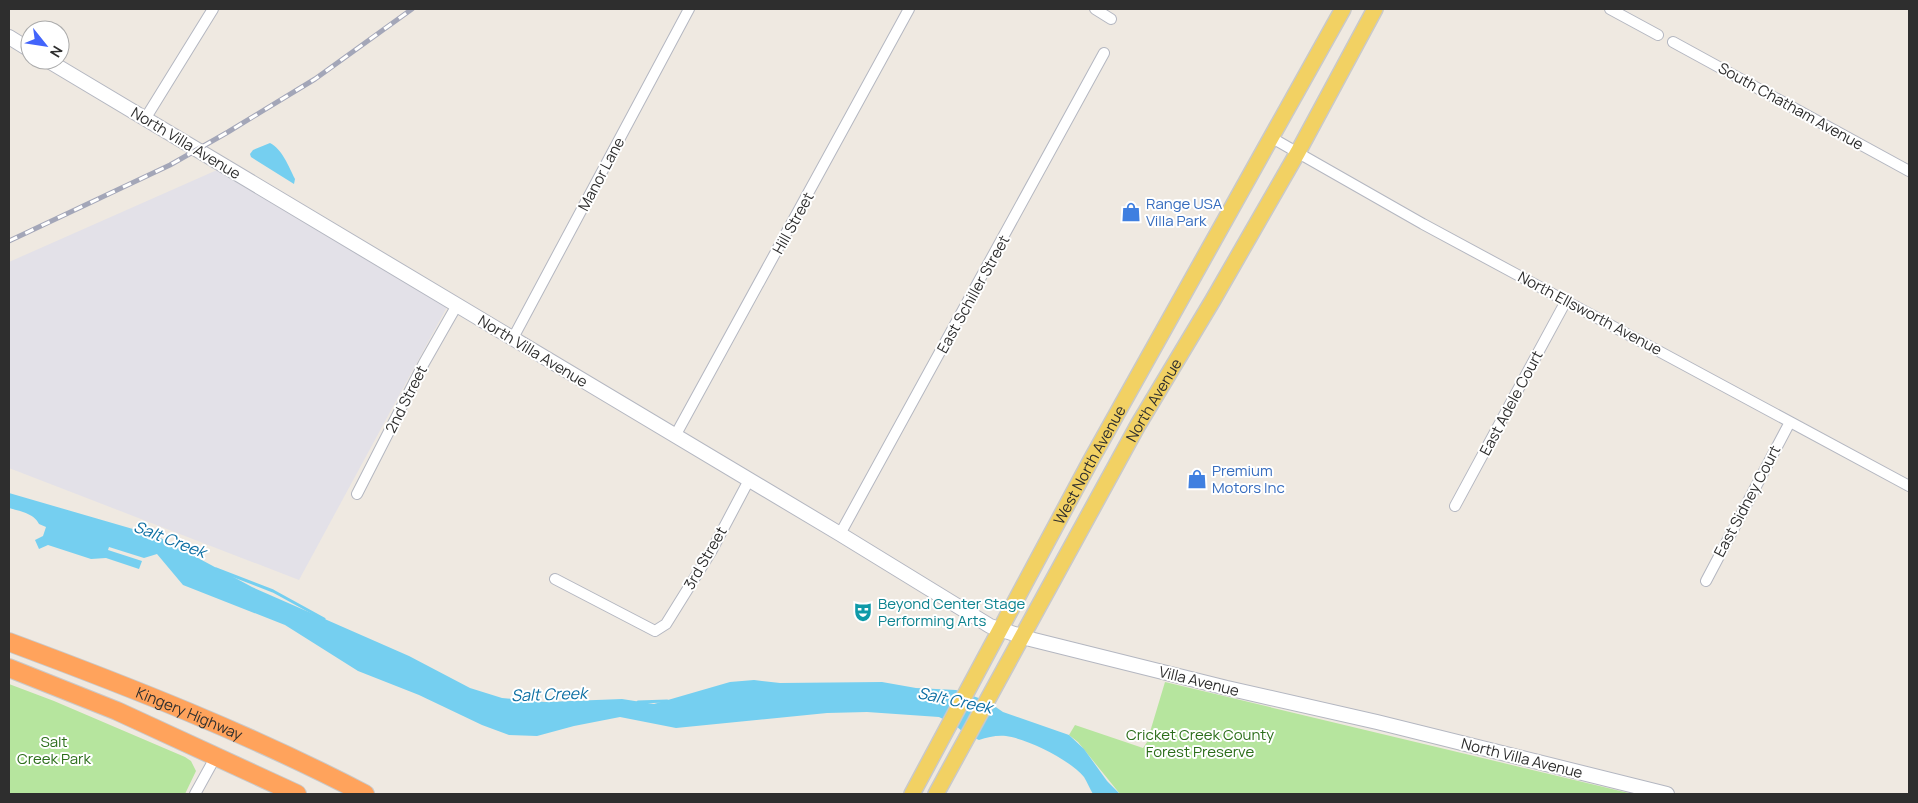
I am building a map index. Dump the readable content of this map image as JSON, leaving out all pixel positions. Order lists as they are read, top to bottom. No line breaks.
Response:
{"streets":{"highway":["Kingery Highway"],"main road":["North Avenue","West North Avenue"],"street":["South Chatham Avenue","North Villa Avenue","Manor Lane","Hill Street","East Schiller Street","North Ellsworth Avenue","2nd Street","East Adele Court","East Sidney Court","3rd Street","Villa Avenue"]},"crossings":[["North Villa Avenue","Manor Lane"],["North Villa Avenue","Hill Street"],["North Villa Avenue","East Schiller Street"],["North Villa Avenue","2nd Street"],["North Villa Avenue","North Avenue"],["North Villa Avenue","West North Avenue"],["North Villa Avenue","3rd Street"],["North Villa Avenue","Villa Avenue"],["North Ellsworth Avenue","North Avenue"],["North Ellsworth Avenue","East Adele Court"],["North Ellsworth Avenue","West North Avenue"],["North Ellsworth Avenue","East Sidney Court"],["North Avenue","Villa Avenue"]],"water":["Salt Creek"],"parks":["Cricket Creek County Forest Preserve","Salt Creek Park"],"places":{"shop":["Range USA Villa Park","Premium Motors Inc"],"theatre":["Beyond Center Stage Performing Arts"]},"north":"bottom right"}
